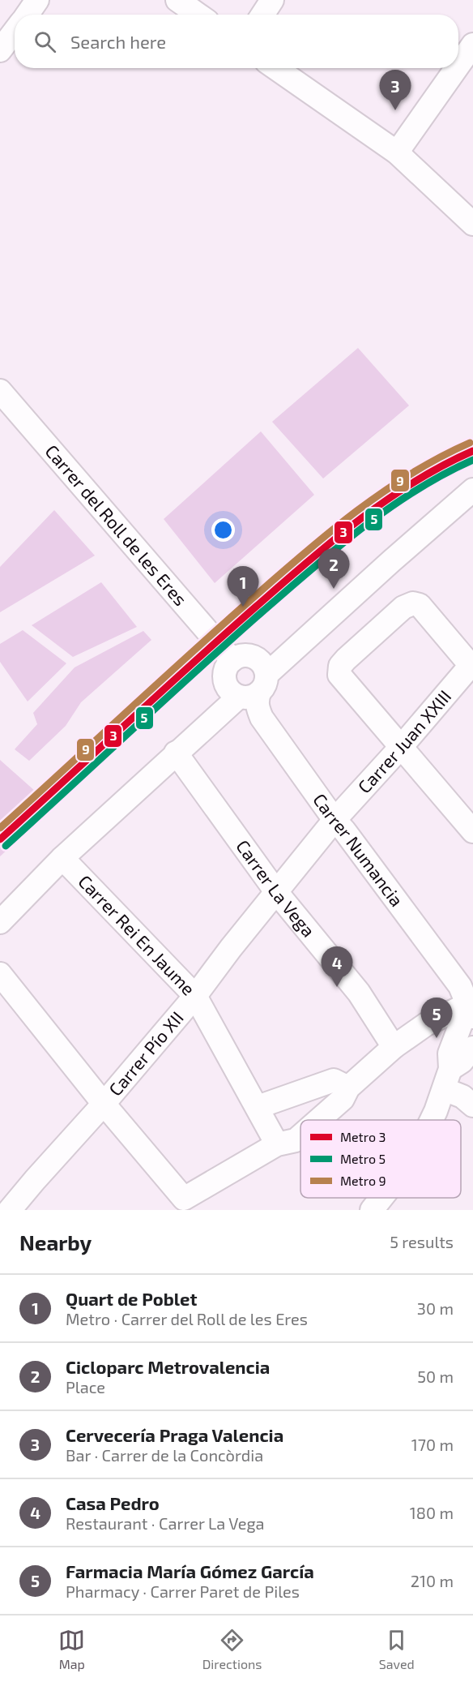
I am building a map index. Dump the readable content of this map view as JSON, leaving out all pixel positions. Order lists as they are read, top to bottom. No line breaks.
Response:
{"streets":{"street":["Carrer del Roll de les Eres","Carrer Juan XXIII","Carrer Numancia","Carrer La Vega","Carrer Rei En Jaume","Carrer Pío XII"]},"crossings":[["Carrer del Roll de les Eres","Carrer Numancia"],["Carrer Juan XXIII","Carrer Numancia"],["Carrer Juan XXIII","Carrer La Vega"],["Carrer Juan XXIII","Carrer Pío XII"],["Carrer La Vega","Carrer Pío XII"],["Carrer Rei En Jaume","Carrer Pío XII"]],"lines":["metro line 9","metro line 3","metro line 5"],"legend":["Metro 3","Metro 5","Metro 9"],"page":{"search":"Search here","pins":["3","2","1","4","5"],"heading":["Nearby","5 results"],"list":[{"mark":"1","name":"Quart de Poblet","note":"Metro · Carrer del Roll de les Eres","value":"30 m"},{"mark":"2","name":"Cicloparc Metrovalencia","note":"Place","value":"50 m"},{"mark":"3","name":"Cervecería Praga Valencia","note":"Bar · Carrer de la Concòrdia","value":"170 m"},{"mark":"4","name":"Casa Pedro","note":"Restaurant · Carrer La Vega","value":"180 m"},{"mark":"5","name":"Farmacia María Gómez García","note":"Pharmacy · Carrer Paret de Piles","value":"210 m"}],"nav":["Map","Directions","Saved"]}}
